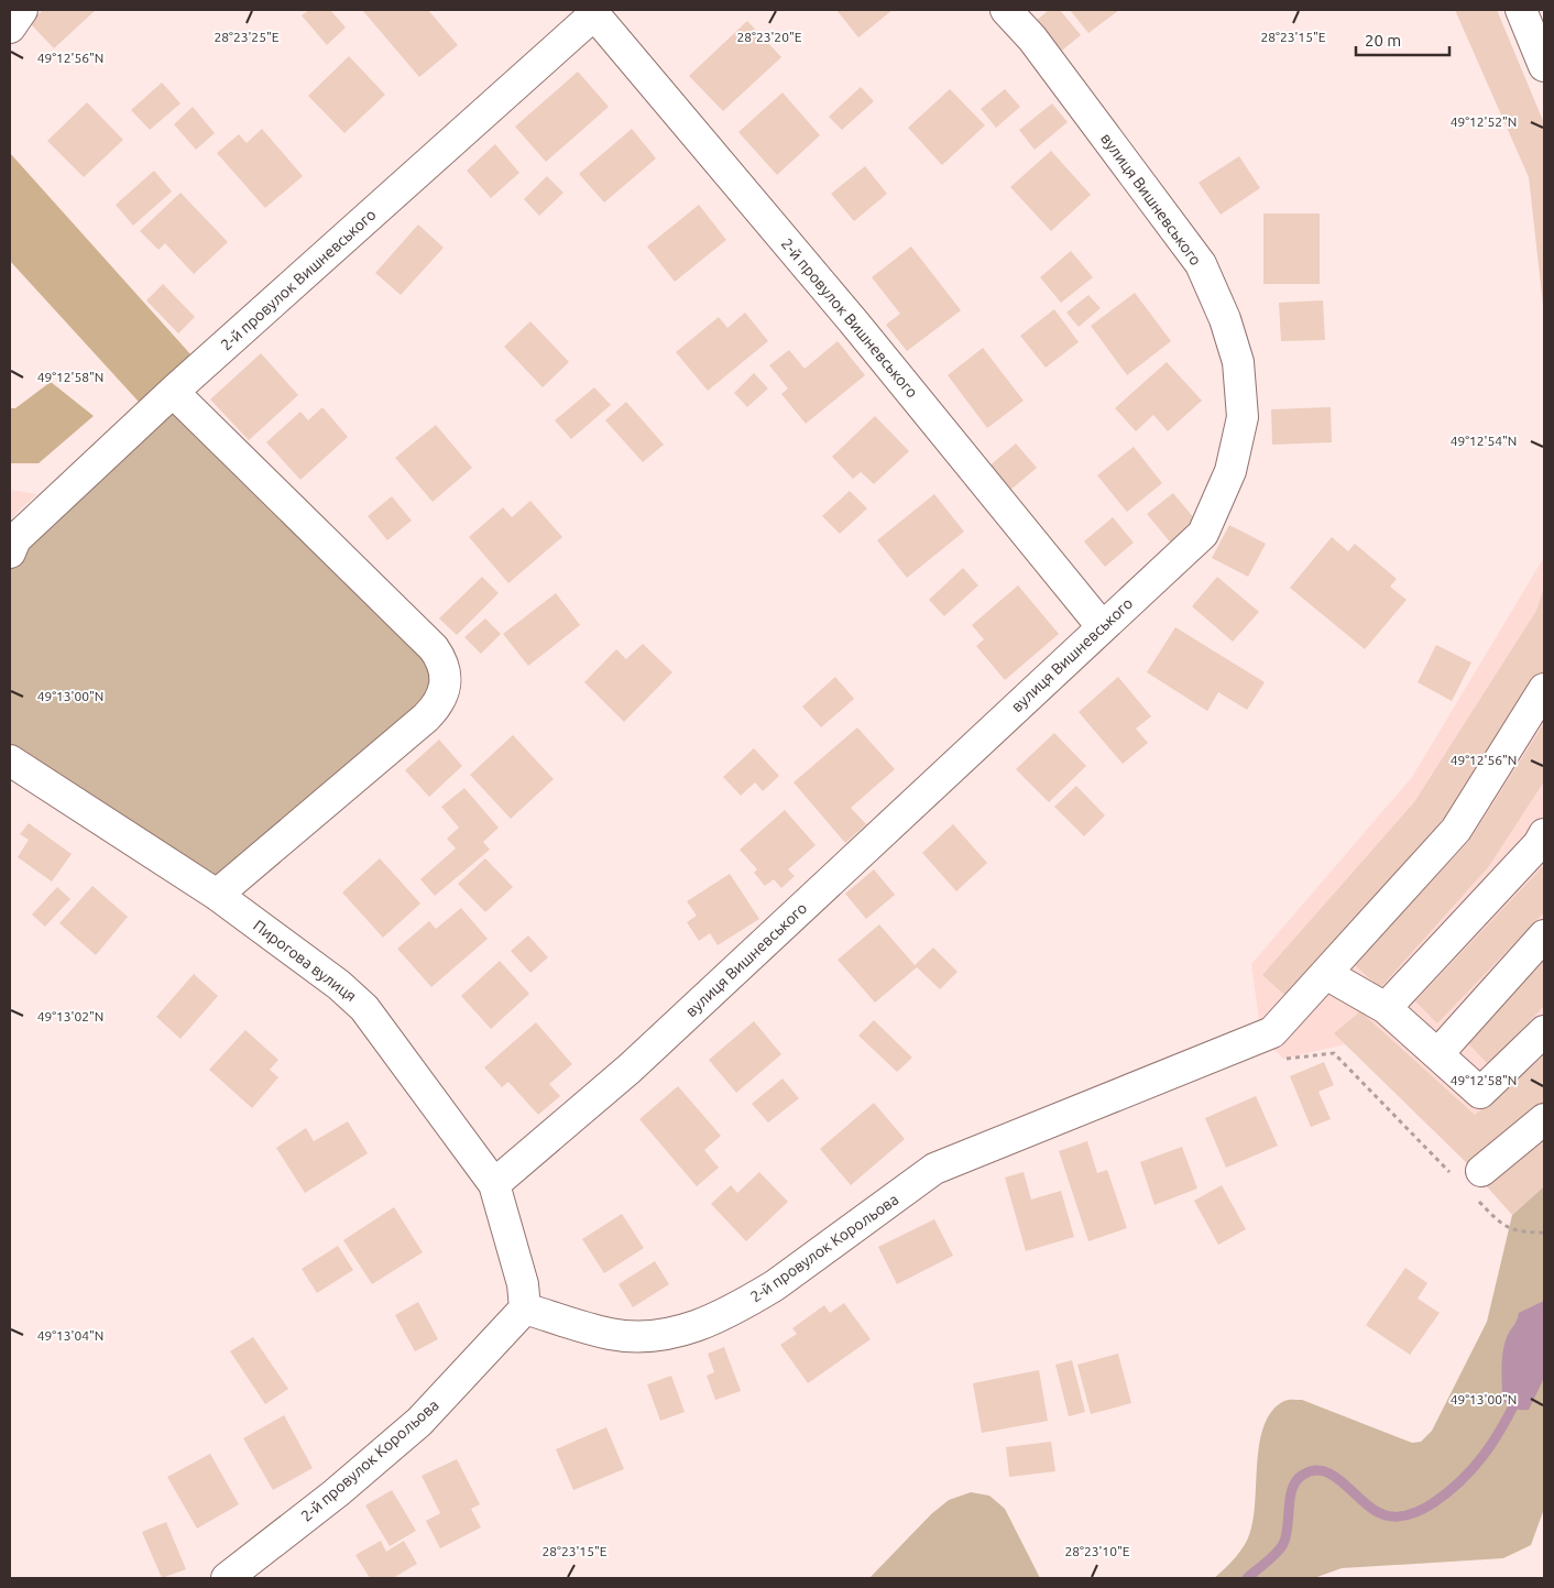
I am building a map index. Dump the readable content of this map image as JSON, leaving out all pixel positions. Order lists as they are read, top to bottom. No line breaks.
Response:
{"streets":{"street":["вулиця Вишневського","2-й провулок Вишневського","Пирогова вулиця","2-й провулок Корольова"]},"crossings":[["вулиця Вишневського","2-й провулок Вишневського"],["вулиця Вишневського","Пирогова вулиця"],["Пирогова вулиця","2-й провулок Корольова"]],"scale_bar":"20 m","coordinates":["28°23'25\"E","28°23'20\"E","28°23'15\"E","49°12'56\"N","49°12'52\"N","49°12'58\"N","49°12'54\"N","49°13'00\"N","49°13'02\"N","49°13'04\"N","28°23'10\"E"]}
